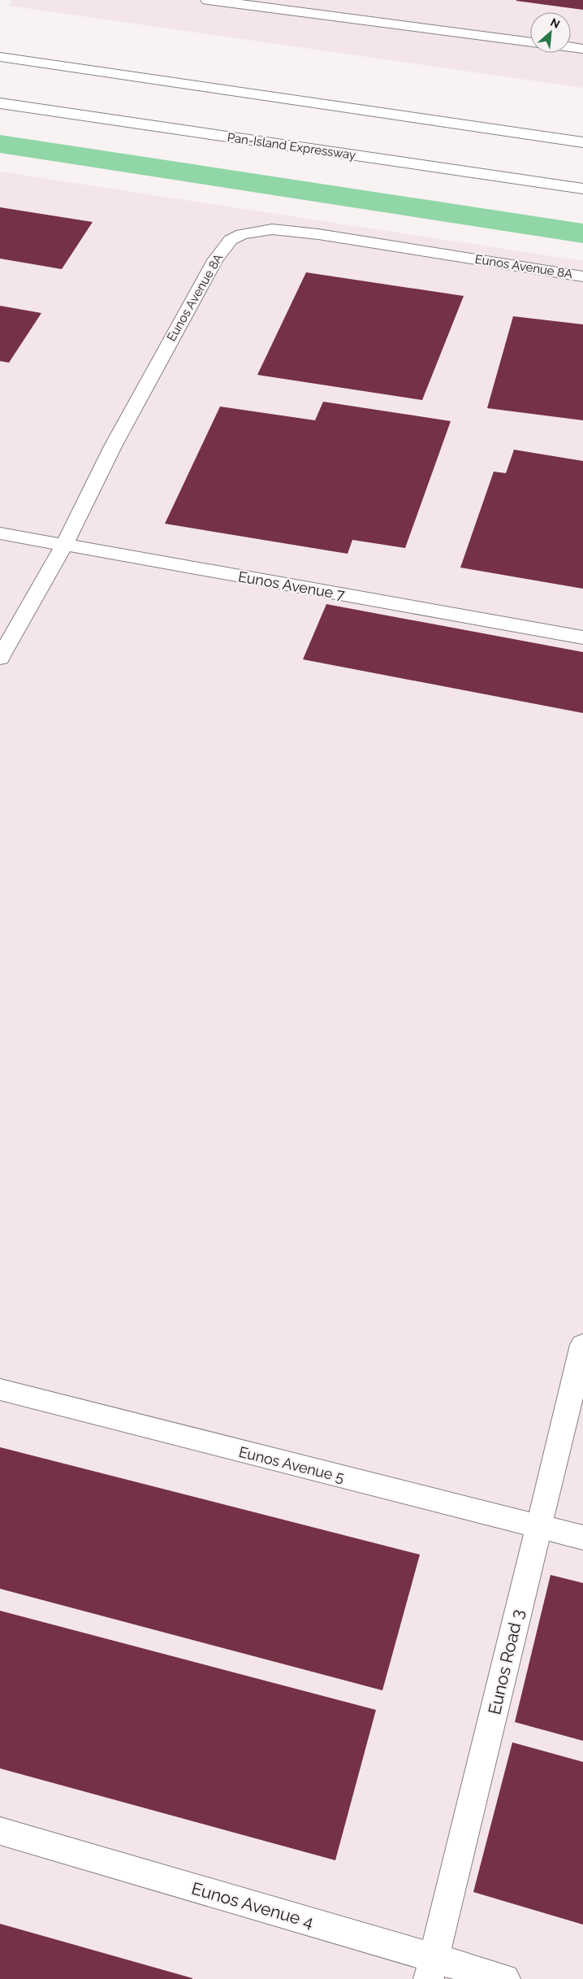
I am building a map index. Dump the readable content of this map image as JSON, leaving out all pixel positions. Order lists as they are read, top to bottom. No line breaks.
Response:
{"streets":{"main road":["Pan-Island Expressway","Eunos Avenue 8A","Eunos Avenue 7","Eunos Avenue 5","Eunos Road 3","Eunos Avenue 4"]},"crossings":[["Eunos Avenue 8A","Eunos Avenue 7"],["Eunos Avenue 5","Eunos Road 3"],["Eunos Road 3","Eunos Avenue 4"]],"north":"top right"}
